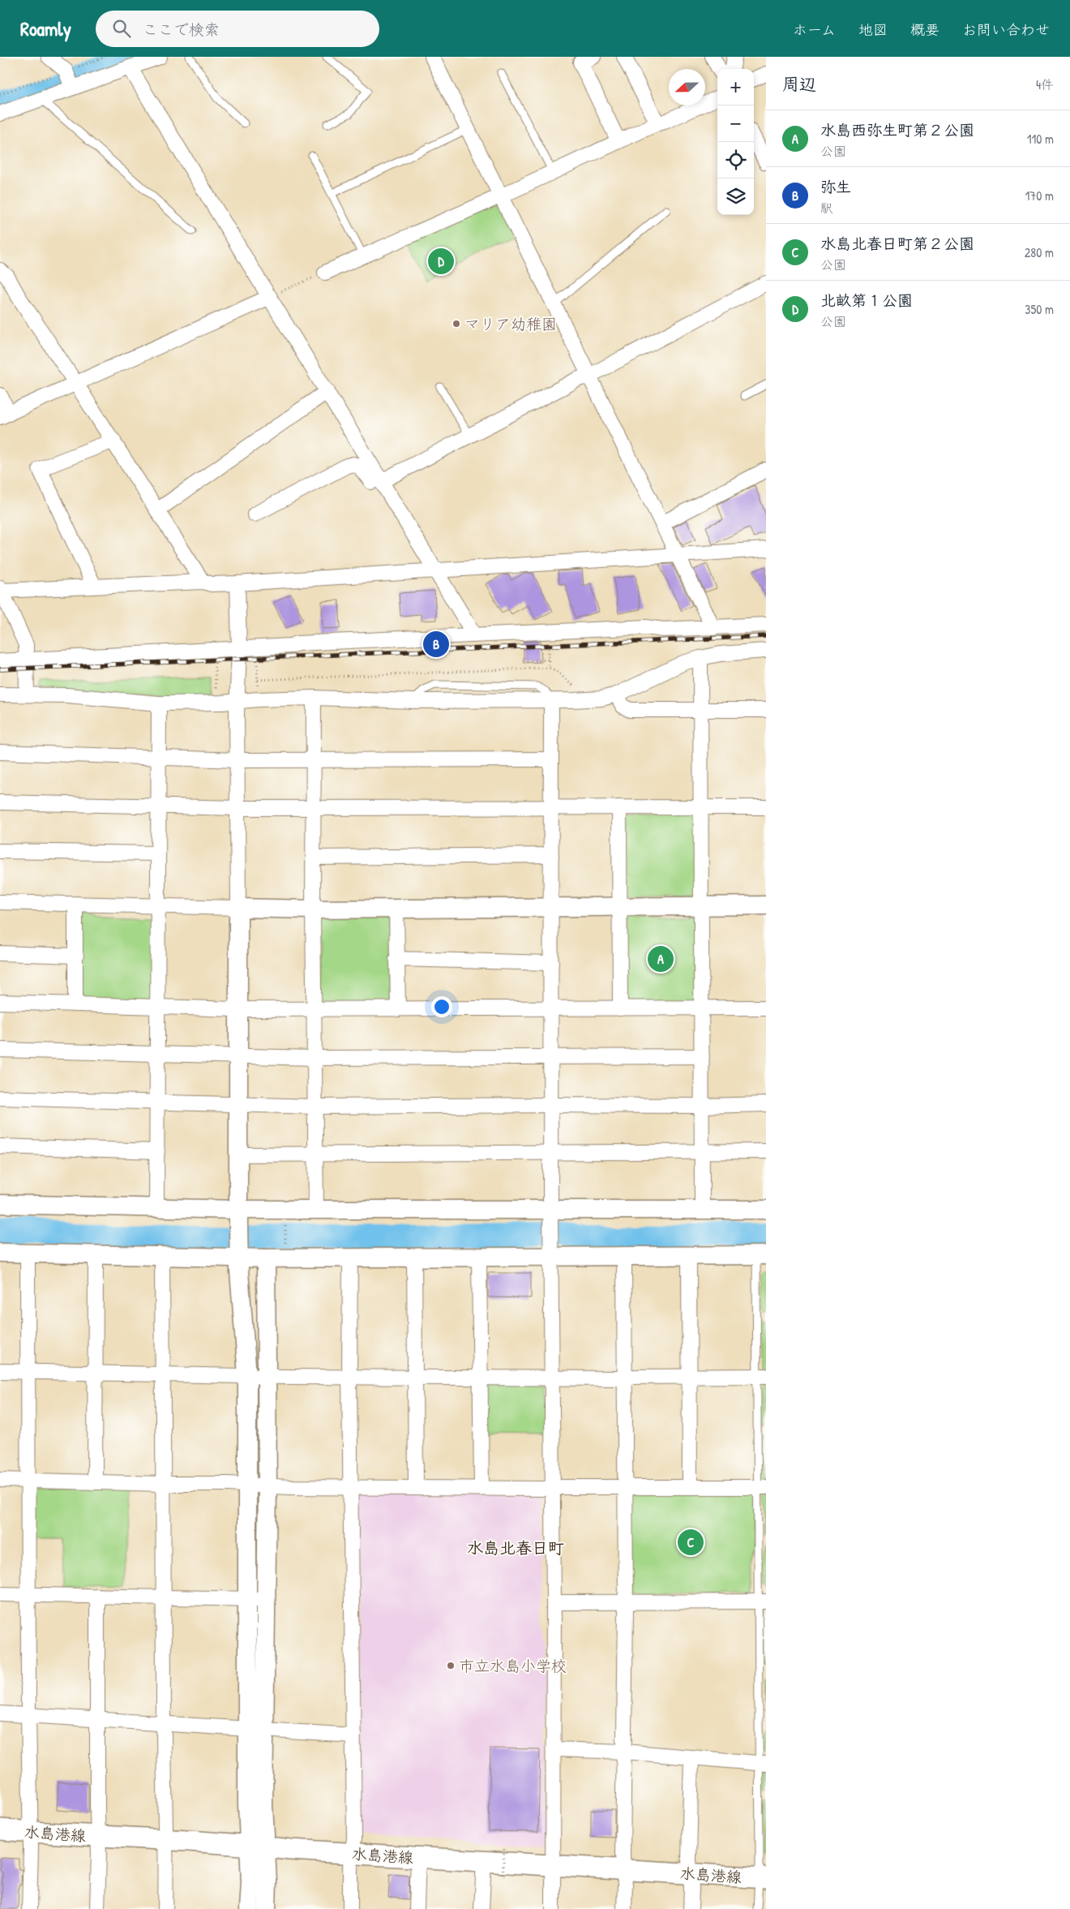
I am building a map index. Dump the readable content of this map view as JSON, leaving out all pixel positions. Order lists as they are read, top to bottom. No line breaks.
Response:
{"streets":{"main road":["水島港線"]},"districts":["水島北春日町"],"places":["マリア幼稚園","市立水島小学校"],"north":"left","page":{"header":"Roamly","search":"ここで検索","nav":["ホーム","地図","概要","お問い合わせ"],"heading":["周辺","4件"],"map_buttons":["+","−"],"list":[{"mark":"A","name":"水島西弥生町第２公園","note":"公園","value":"110 m"},{"mark":"B","name":"弥生","note":"駅","value":"170 m"},{"mark":"C","name":"水島北春日町第２公園","note":"公園","value":"280 m"},{"mark":"D","name":"北畝第１公園","note":"公園","value":"350 m"}],"pins":["D","B","A","C"]}}
